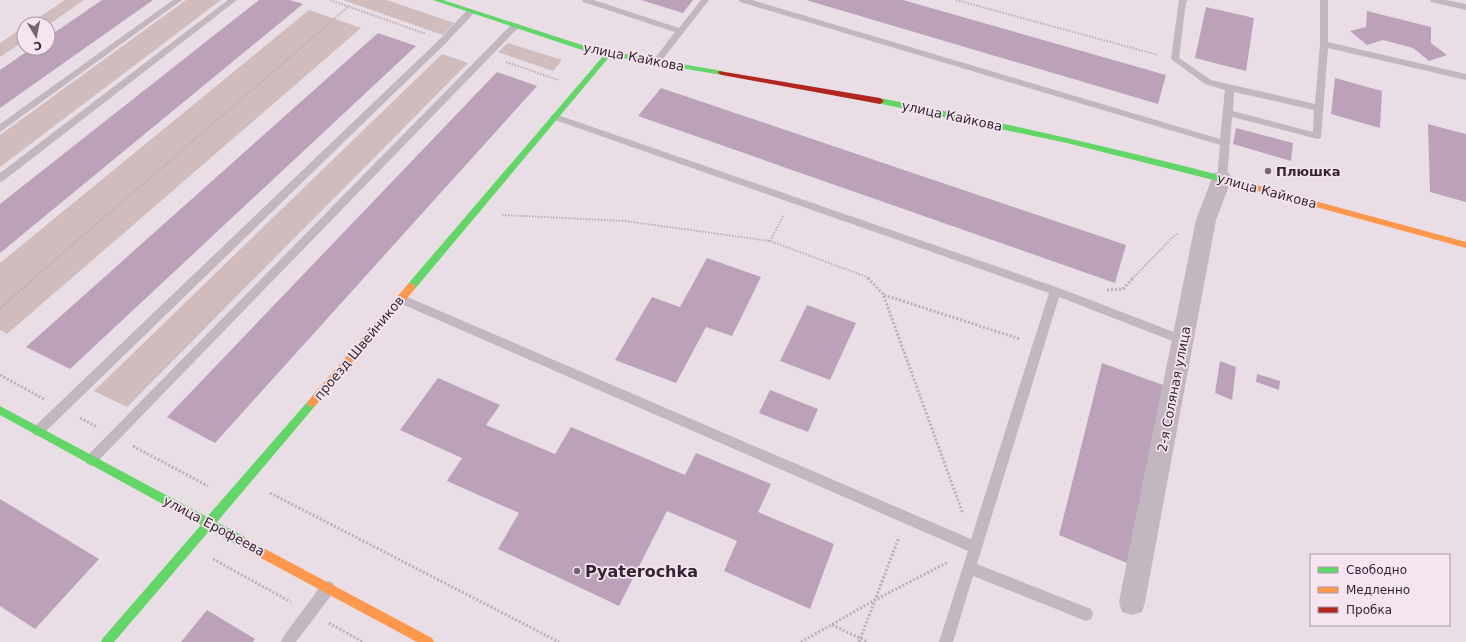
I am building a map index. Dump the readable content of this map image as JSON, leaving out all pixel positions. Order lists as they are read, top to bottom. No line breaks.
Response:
{"streets":{"street":["улица Кайкова","проезд Швейников","2-я Соляная улица","улица Ерофеева"]},"crossings":[["улица Кайкова","проезд Швейников"],["улица Кайкова","2-я Соляная улица"],["проезд Швейников","улица Ерофеева"]],"places":["Плюшка","Pyaterochka"],"legend":["Свободно","Медленно","Пробка"],"north":"bottom"}
